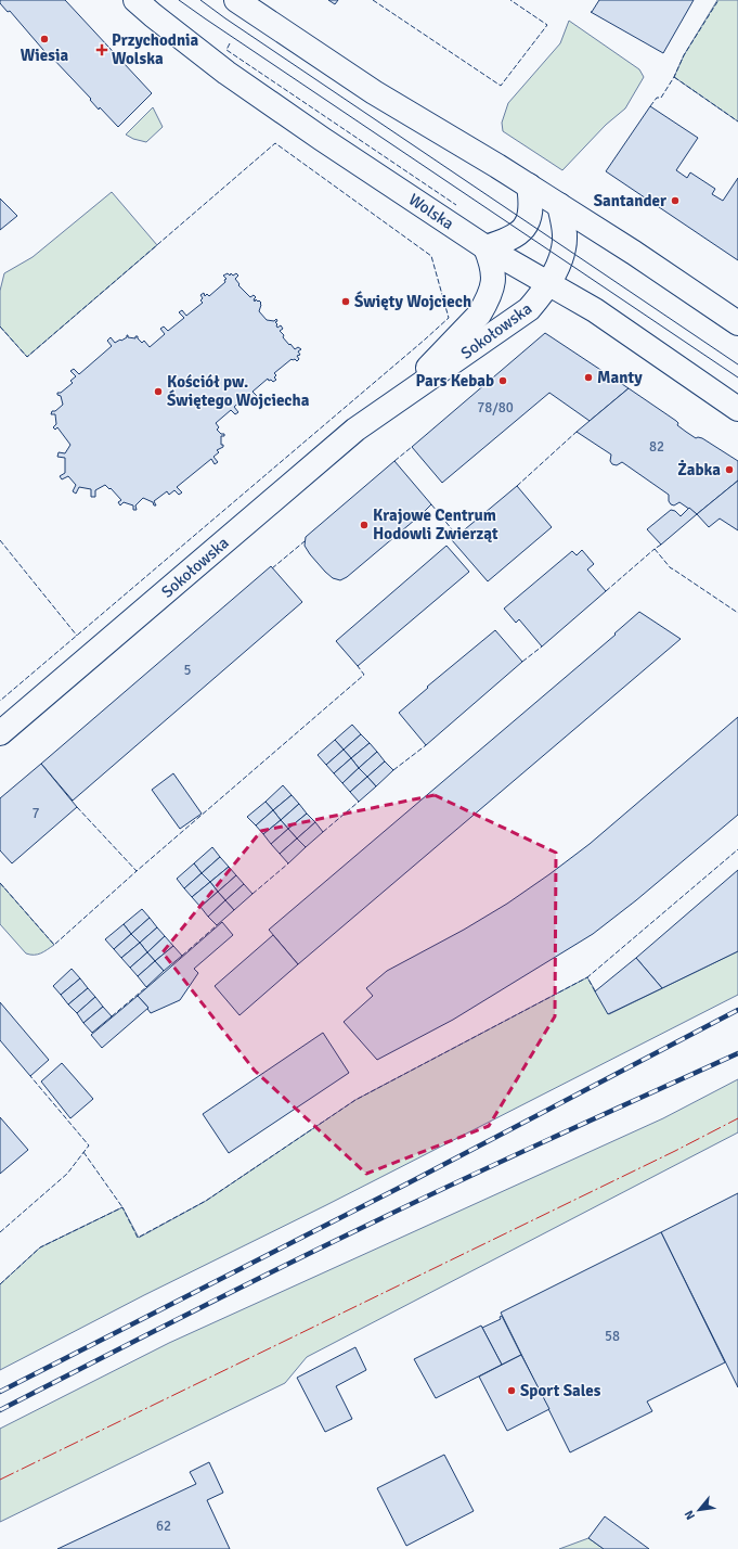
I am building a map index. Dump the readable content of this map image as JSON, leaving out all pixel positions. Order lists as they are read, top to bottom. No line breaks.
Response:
{"streets":{"main road":["Wolska","Sokołowska"]},"crossings":[["Wolska","Sokołowska"]],"places":{"other":["Wiesia","Santander","Święty Wojciech","Manty","Pars Kebab","Kościół pw. Świętego Wojciecha","Żabka","Krajowe Centrum Hodowli Zwierząt","Sport Sales"],"health":["Przychodnia Wolska"]},"house_numbers":["78/80","82","5","7","58","62"],"north":"bottom left"}
